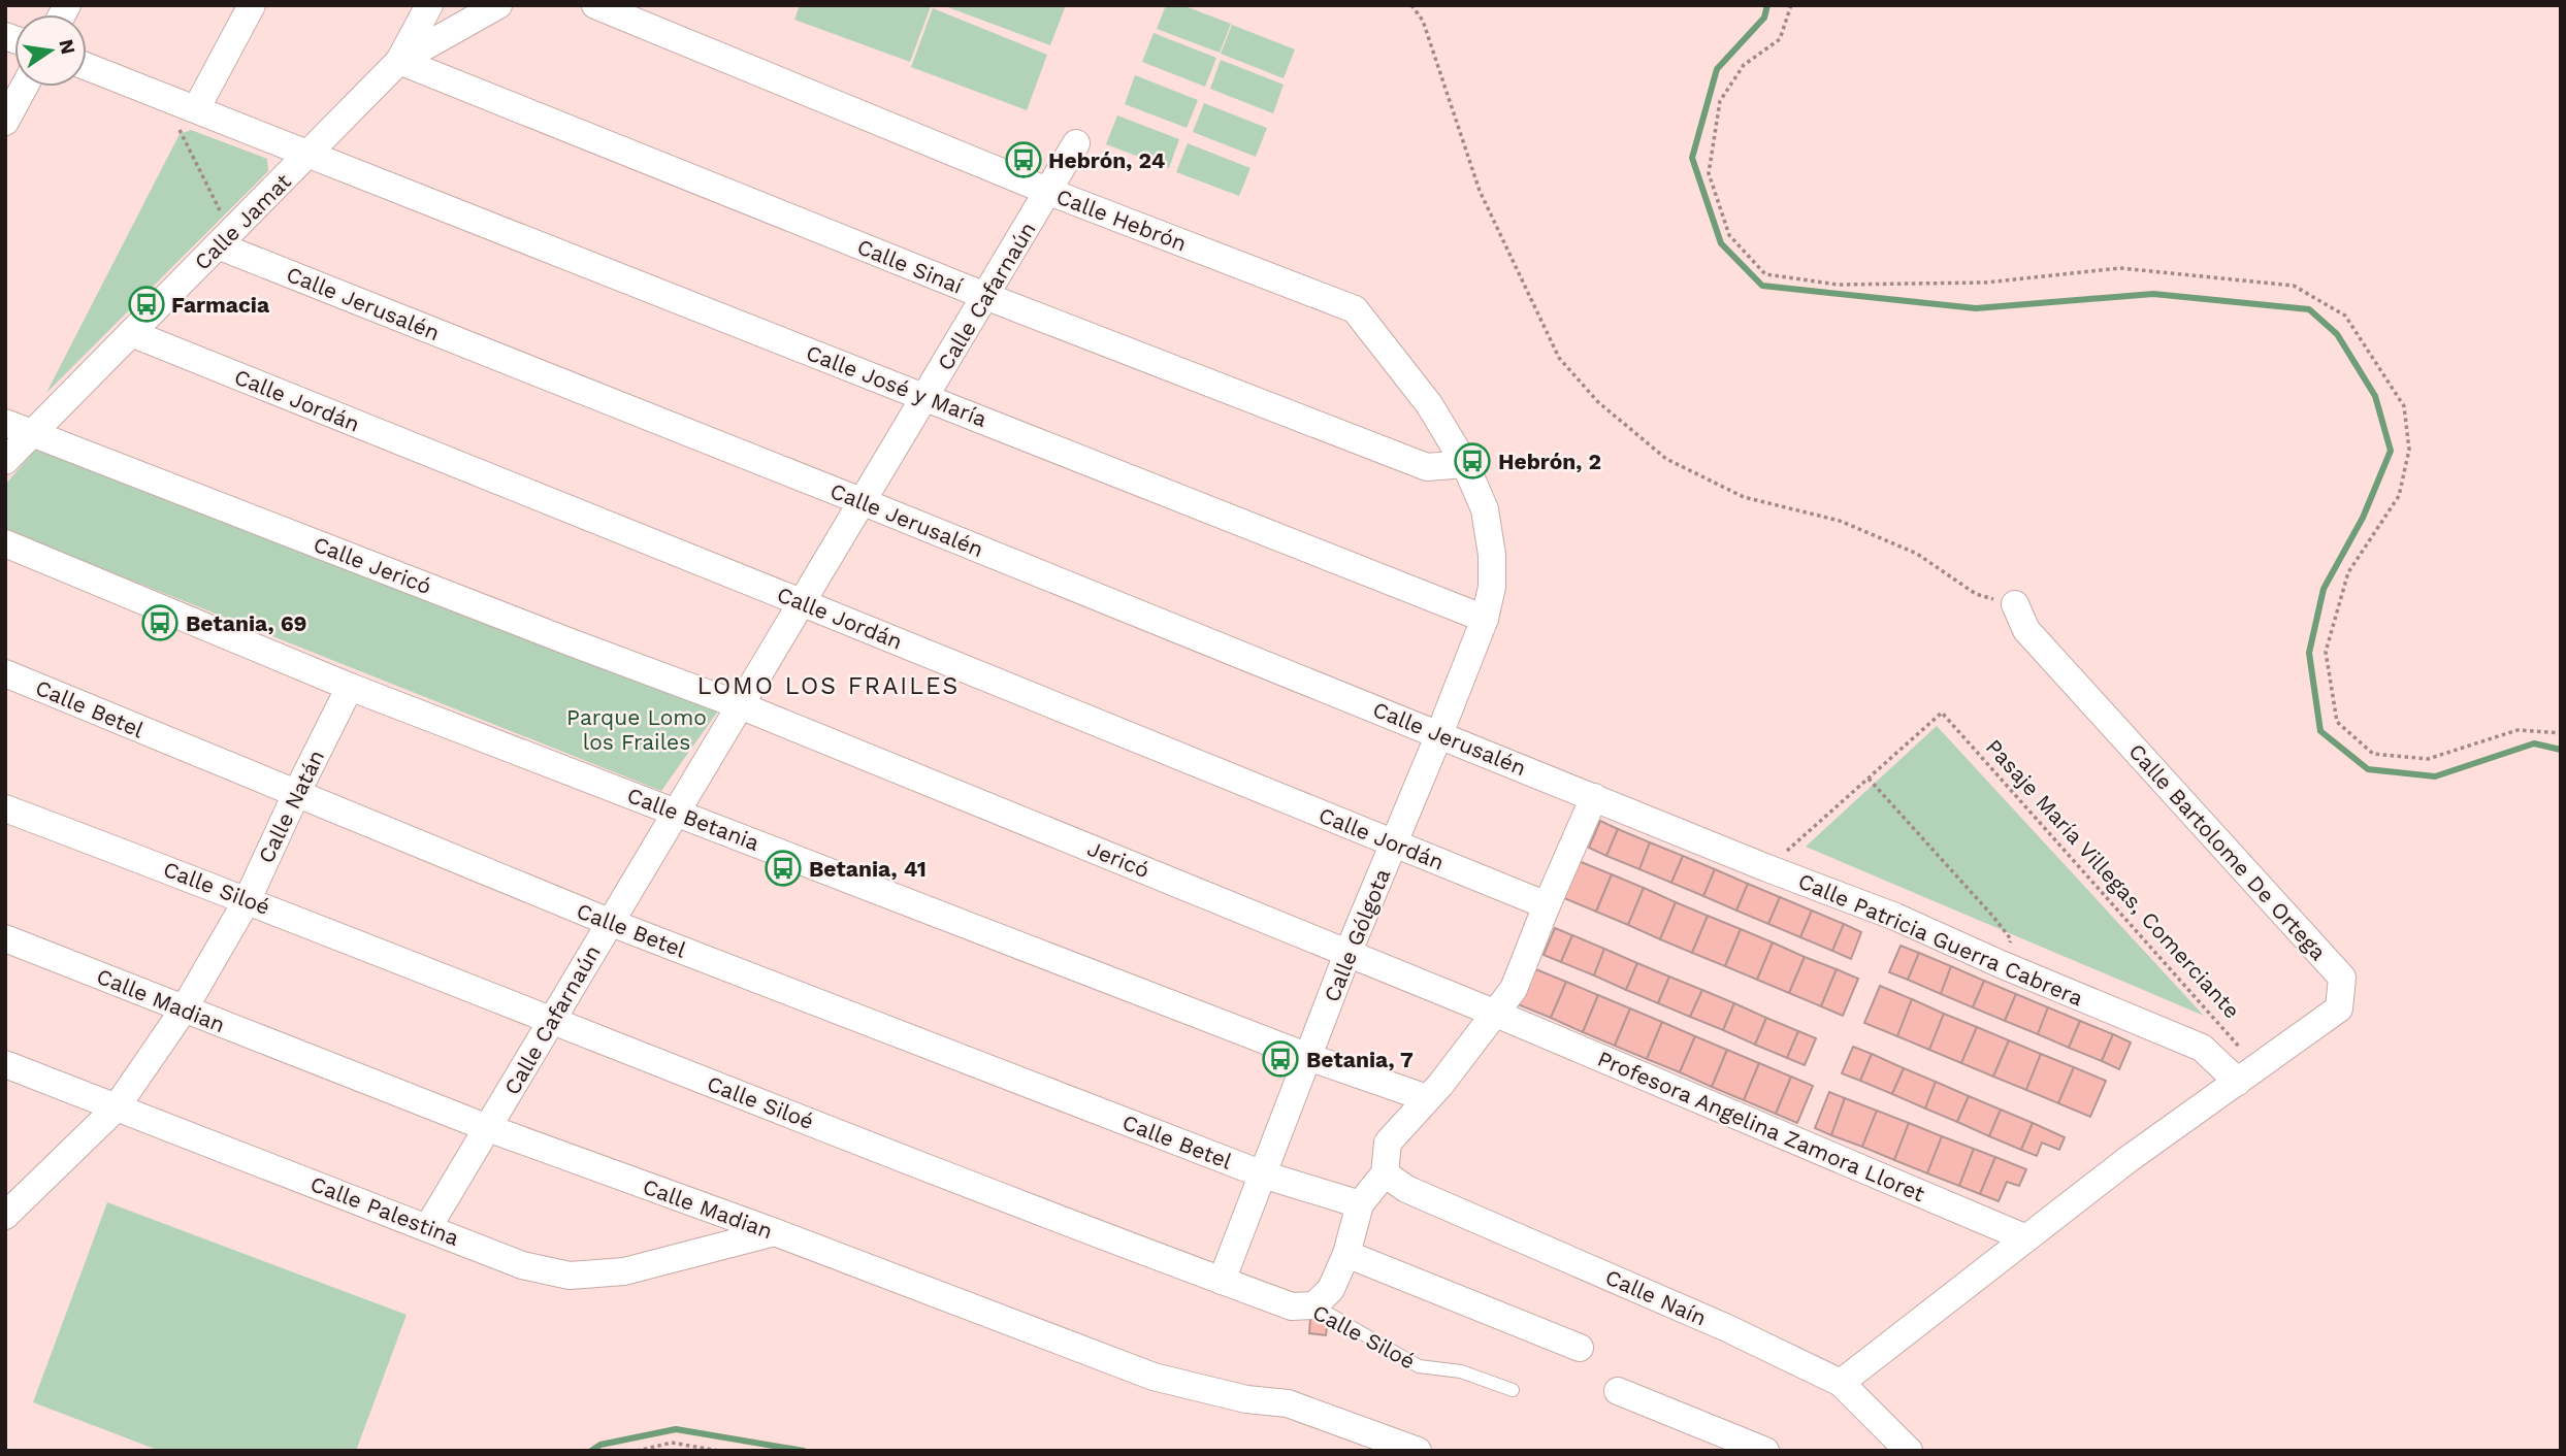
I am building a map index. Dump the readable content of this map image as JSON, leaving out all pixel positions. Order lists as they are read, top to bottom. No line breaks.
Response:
{"streets":{"street":["Calle Hebrón","Calle Jamat","Calle Sinaí","Calle Cafarnaún","Calle Jerusalén","Calle José y María","Calle Jordán","Calle Jericó","Calle Betel","Calle Natán","Calle Betania","Calle Bartolome De Ortega","Jericó","Calle Siloé","Calle Gólgota","Calle Patricia Guerra Cabrera","Calle Madian","Profesora Angelina Zamora Lloret","Calle Palestina","Calle Naín"],"path":["Pasaje María Villegas, Comerciante"]},"crossings":[["Calle Hebrón","Calle Sinaí"],["Calle Hebrón","Calle Cafarnaún"],["Calle Hebrón","Calle Gólgota"],["Calle Jamat","Calle Sinaí"],["Calle Jamat","Calle Jerusalén"],["Calle Jamat","Calle José y María"],["Calle Jamat","Calle Jordán"],["Calle Jamat","Calle Jericó"],["Calle Sinaí","Calle Cafarnaún"],["Calle Sinaí","Calle Gólgota"],["Calle Cafarnaún","Calle Jerusalén"],["Calle Cafarnaún","Calle José y María"],["Calle Cafarnaún","Calle Jordán"],["Calle Cafarnaún","Calle Jericó"],["Calle Cafarnaún","Calle Betel"],["Calle Cafarnaún","Calle Betania"],["Calle Cafarnaún","Jericó"],["Calle Cafarnaún","Calle Siloé"],["Calle Cafarnaún","Calle Madian"],["Calle Cafarnaún","Calle Palestina"],["Calle Jerusalén","Calle Gólgota"],["Calle Jerusalén","Calle Patricia Guerra Cabrera"],["Calle José y María","Calle Gólgota"],["Calle Jordán","Calle Gólgota"],["Calle Jericó","Jericó"],["Calle Betel","Calle Natán"],["Calle Betel","Calle Gólgota"],["Calle Natán","Calle Betania"],["Calle Natán","Calle Siloé"],["Calle Natán","Calle Madian"],["Calle Natán","Calle Palestina"],["Calle Betania","Calle Gólgota"],["Calle Bartolome De Ortega","Pasaje María Villegas, Comerciante"],["Calle Bartolome De Ortega","Calle Patricia Guerra Cabrera"],["Calle Bartolome De Ortega","Profesora Angelina Zamora Lloret"],["Calle Bartolome De Ortega","Calle Naín"],["Jericó","Calle Gólgota"],["Jericó","Profesora Angelina Zamora Lloret"],["Pasaje María Villegas, Comerciante","Calle Patricia Guerra Cabrera"],["Calle Siloé","Calle Gólgota"],["Calle Madian","Calle Palestina"]],"districts":["LOMO LOS FRAILES"],"parks":["Parque Lomo los Frailes"],"places":{"bus stop":["Hebrón, 24","Farmacia","Hebrón, 2","Betania, 69","Betania, 41","Betania, 7"]},"north":"right"}
